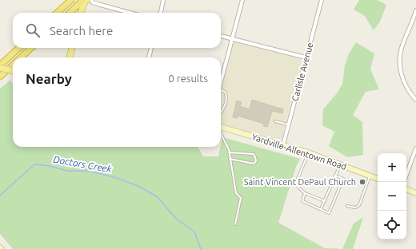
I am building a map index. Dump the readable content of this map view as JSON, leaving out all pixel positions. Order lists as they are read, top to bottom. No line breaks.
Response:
{"streets":{"main road":["Yardville-Allentown Road"],"street":["Carlisle Avenue"]},"crossings":[["Carlisle Avenue","Yardville-Allentown Road"]],"water":["Doctors Creek"],"places":["Saint Vincent DePaul Church"],"page":{"search":"Search here","heading":["Nearby","0 results"],"map_buttons":["+","−"]}}
